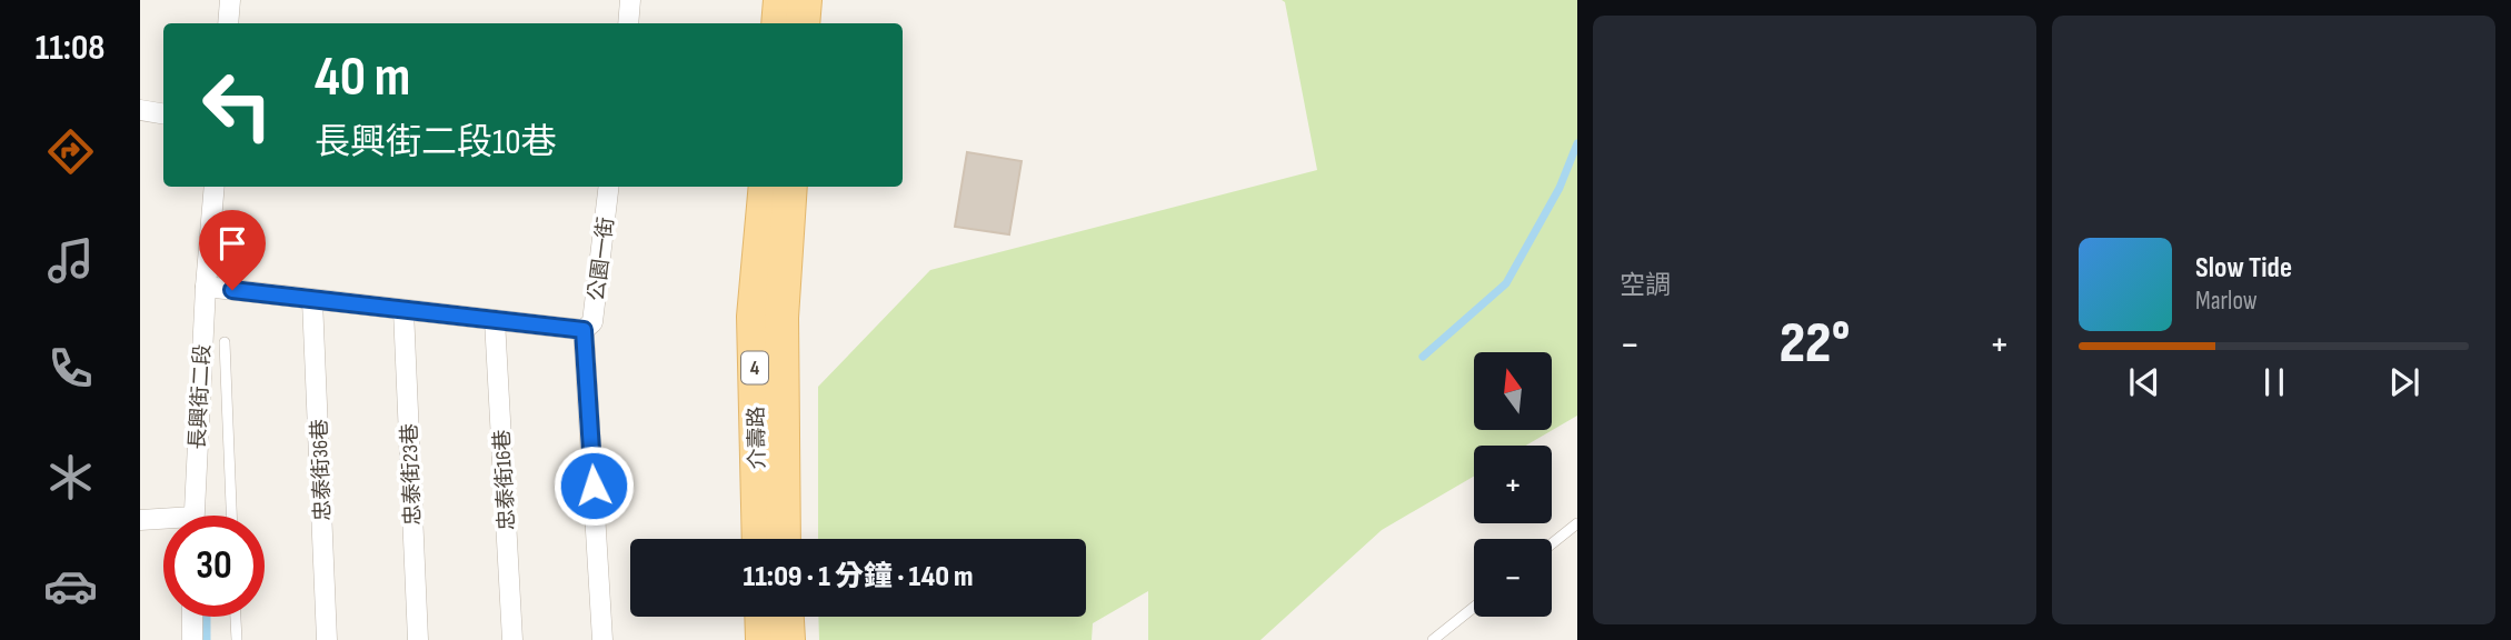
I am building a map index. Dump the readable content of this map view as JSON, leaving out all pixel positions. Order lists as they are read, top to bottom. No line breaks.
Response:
{"streets":{"main road":["4","介壽路"],"street":["公園一街","長興街二段","忠泰街36巷","忠泰街23巷","忠泰街16巷"]},"north":"top","page":{"tabs":"11:08","tile":"空調","turn":["40 m","長興街二段10巷"],"song":["Slow Tide","Marlow"],"heat":["−","22°","+"],"map_buttons":["+","−"],"limit":"30","trip":"11:09 · 1 分鐘 · 140 m"}}
